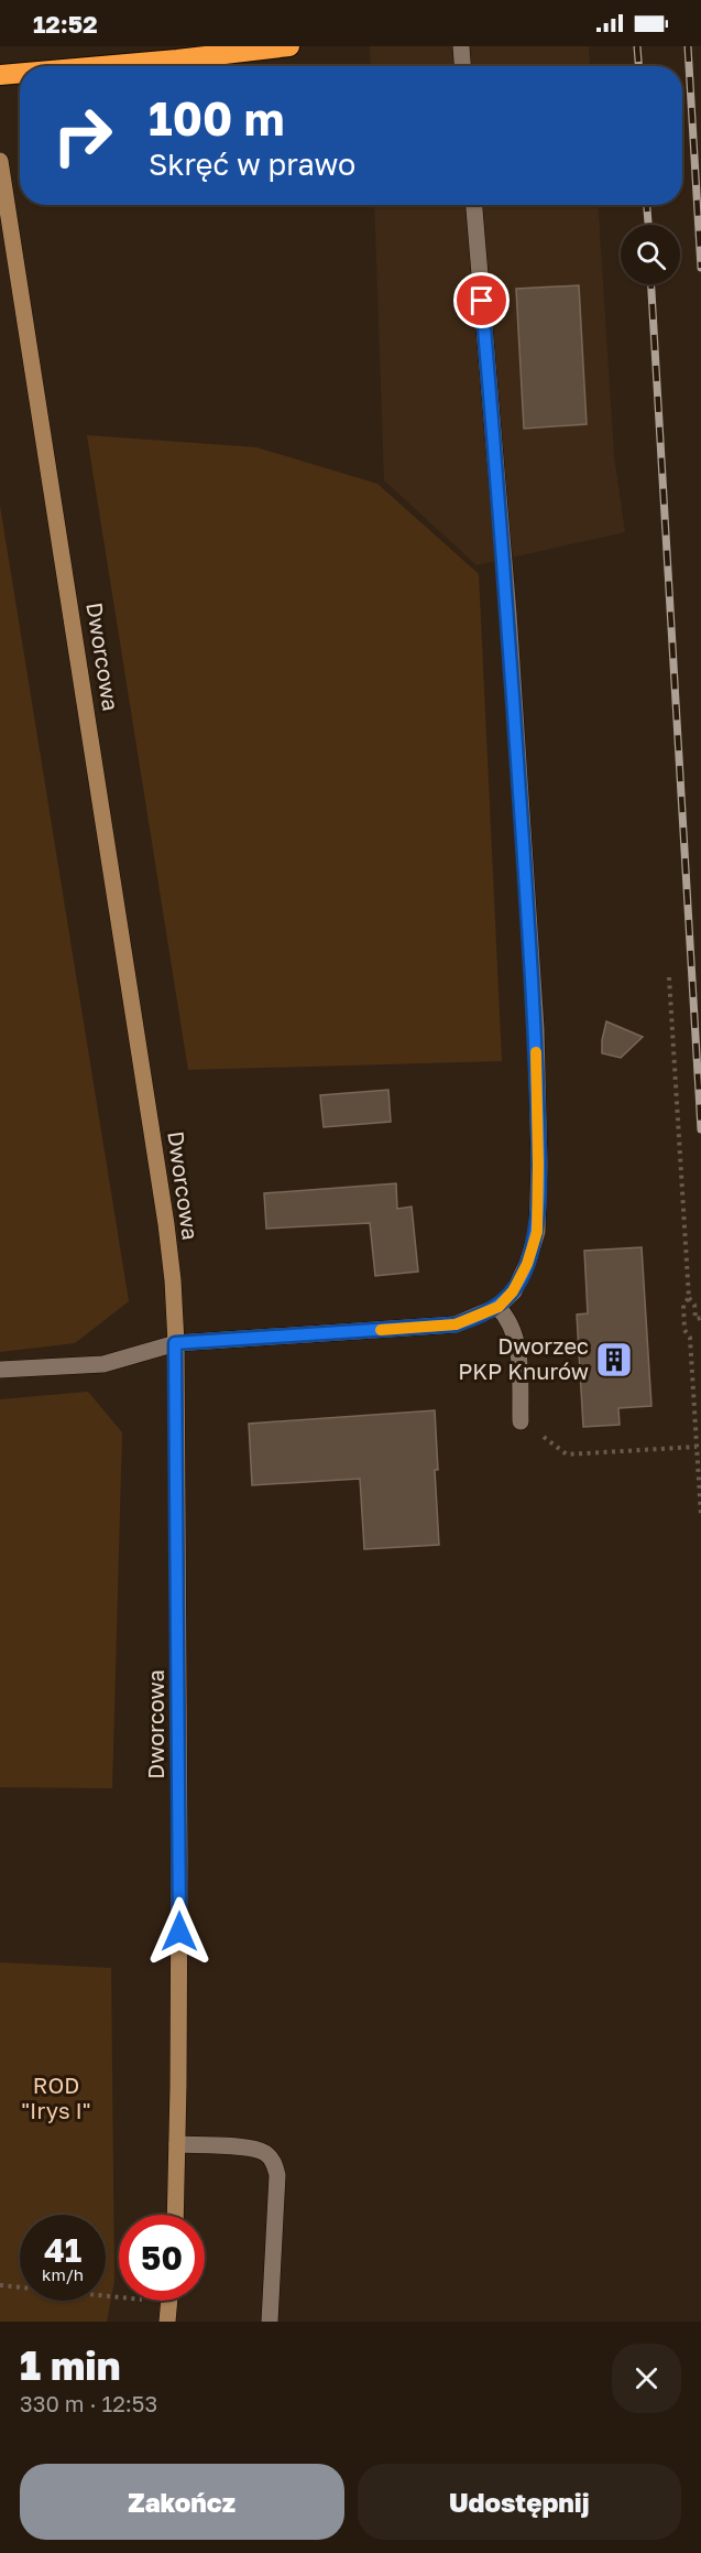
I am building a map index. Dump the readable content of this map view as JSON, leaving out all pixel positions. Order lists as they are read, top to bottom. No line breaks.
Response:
{"streets":{"main road":["Dworcowa"]},"parks":["ROD \"Irys I\""],"places":{"building":["Dworzec PKP Knurów"]},"page":{"status":"12:52","turn":["100 m","Skręć w prawo"],"speed":"41 km/h","limit":"50","heading":["1 min","330 m · 12:53"],"buttons":["Zakończ","Udostępnij"]}}
